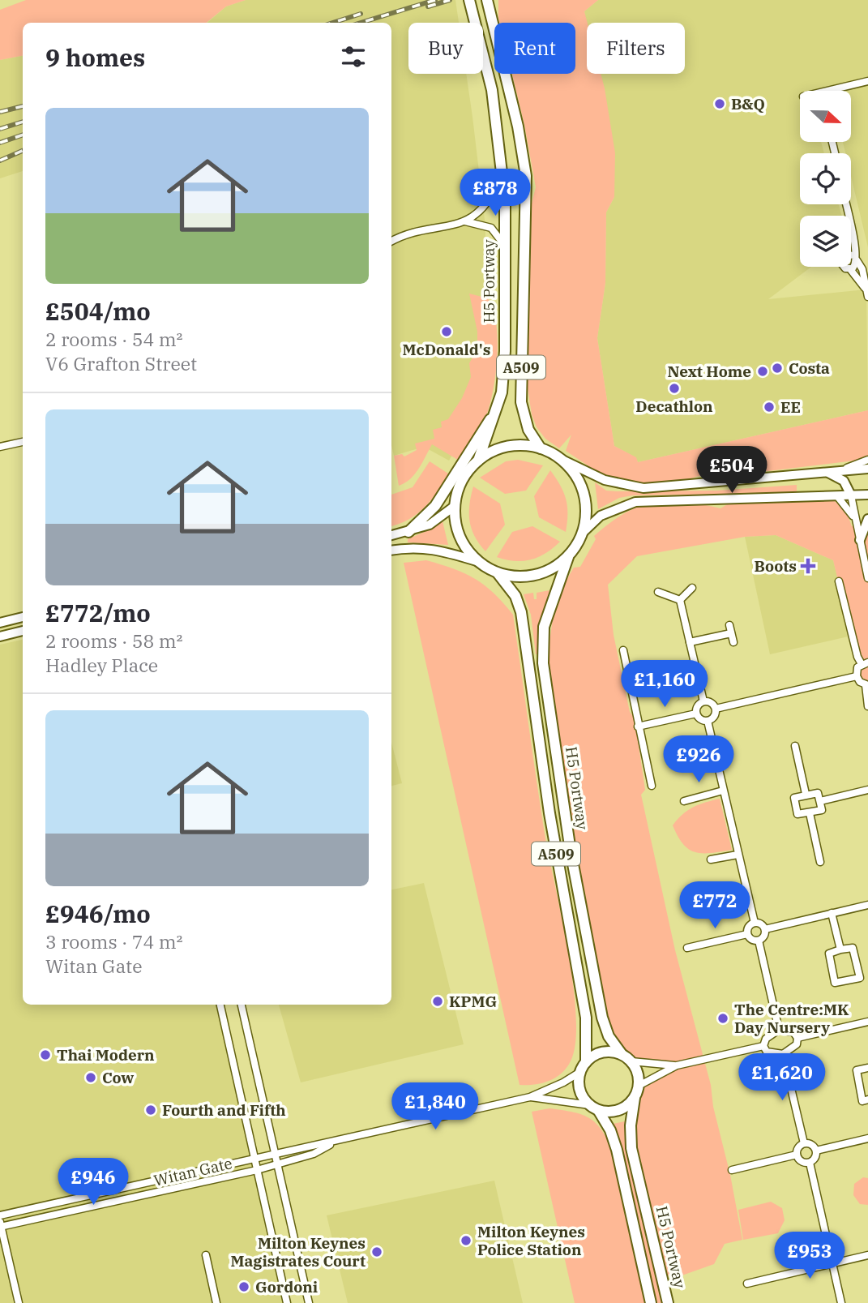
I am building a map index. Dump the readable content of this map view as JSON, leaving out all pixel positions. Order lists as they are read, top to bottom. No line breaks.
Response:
{"streets":{"main road":["H5 Portway","A509"],"street":["Witan Gate"]},"crossings":[["H5 Portway","A509"]],"places":{"other":["B&Q","McDonald's","Costa","Next Home","Decathlon","EE","KPMG","The Centre:MK Day Nursery","Thai Modern","Cow","Fourth and Fifth","Milton Keynes Police Station","Milton Keynes Magistrates Court","Gordoni"],"health":["Boots"]},"north":"right","page":{"chip":["Buy","Rent","Filters"],"heading":"9 homes","list":[{"name":"£504/mo","note":"2 rooms · 54 m² · V6 Grafton Street"},{"name":"£772/mo","note":"2 rooms · 58 m² · Hadley Place"},{"name":"£946/mo","note":"3 rooms · 74 m² · Witan Gate"}],"price":["£878","£504","£1,160","£926","£772","£1,620","£1,840","£946","£953"]}}
